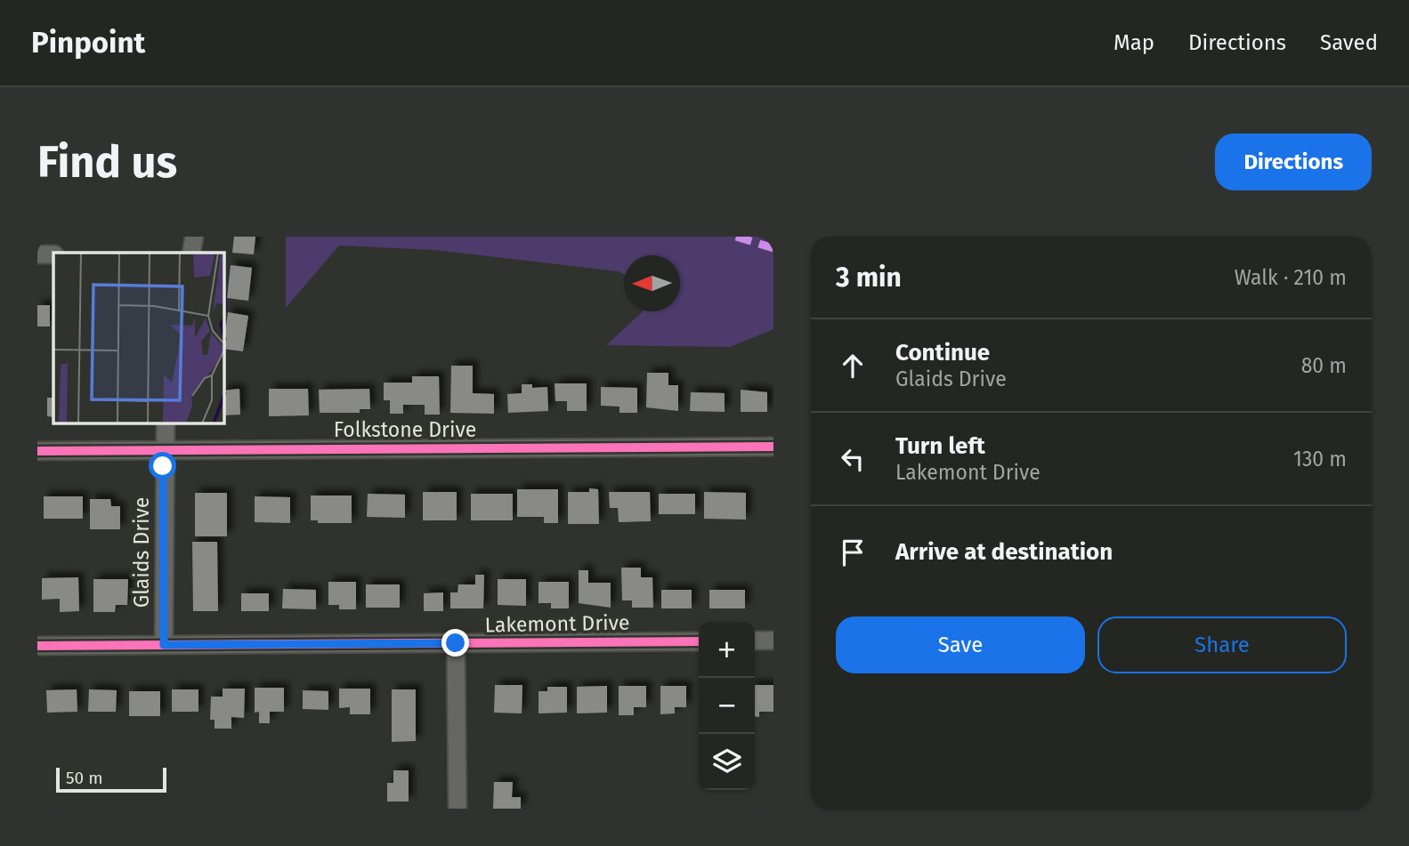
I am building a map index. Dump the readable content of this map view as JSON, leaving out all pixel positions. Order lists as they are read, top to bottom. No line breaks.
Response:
{"streets":{"street":["Folkstone Drive","Glaids Drive","Lakemont Drive"]},"crossings":[["Folkstone Drive","Glaids Drive"],["Glaids Drive","Lakemont Drive"]],"scale_bar":"50 m","north":"left","page":{"header":"Pinpoint","nav":["Map","Directions","Saved"],"buttons":["Directions",["Save","Share"]],"title":"Find us","heading":["3 min","Walk · 210 m"],"list":[["Continue","Glaids Drive","80 m"],["Turn left","Lakemont Drive","130 m"],"Arrive at destination"],"map_buttons":["+","−"],"scale":"50 m"}}
